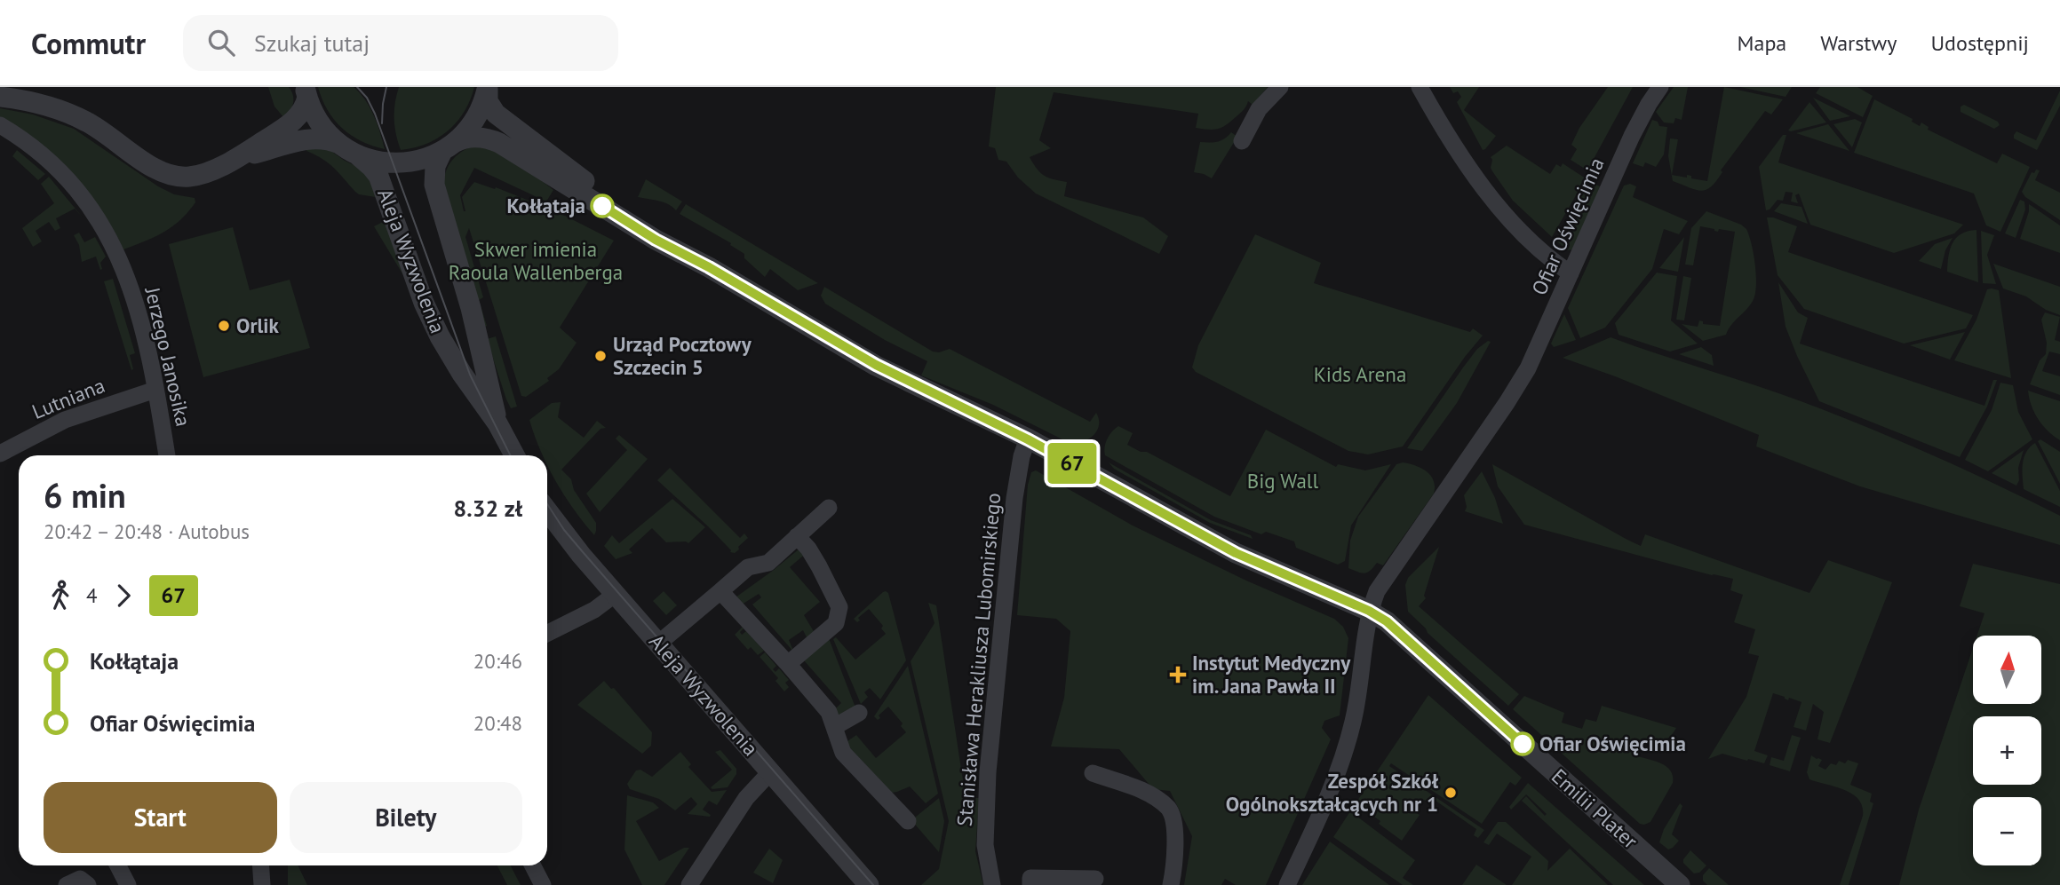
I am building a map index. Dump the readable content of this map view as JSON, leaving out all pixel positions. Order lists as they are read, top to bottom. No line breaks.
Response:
{"streets":{"street":["Ofiar Oświęcimia","Aleja Wyzwolenia","Jerzego Janosika","Lutniana","Stanisława Herakliusza Lubomirskiego","Emilii Plater"]},"crossings":[["Ofiar Oświęcimia","Emilii Plater"],["Jerzego Janosika","Lutniana"],["Stanisława Herakliusza Lubomirskiego","Emilii Plater"]],"parks":["Skwer imienia Raoula Wallenberga","Kids Arena","Big Wall"],"places":{"other":["Kołłątaja","Orlik","Urząd Pocztowy Szczecin 5","Ofiar Oświęcimia","Zespół Szkół Ogólnokształcących nr 1"],"health":["Instytut Medyczny im. Jana Pawła II"]},"lines":["bus line 67"],"north":"top","page":{"header":"Commutr","search":"Szukaj tutaj","nav":["Mapa","Warstwy","Udostępnij"],"on_map":"67","heading":["6 min","20:42 – 20:48 · Autobus","8.32 zł"],"legs":["4","67"],"list":[{"name":"Kołłątaja","value":"20:46"},{"name":"Ofiar Oświęcimia","value":"20:48"}],"map_buttons":["+","−"],"buttons":["Start","Bilety"]}}
